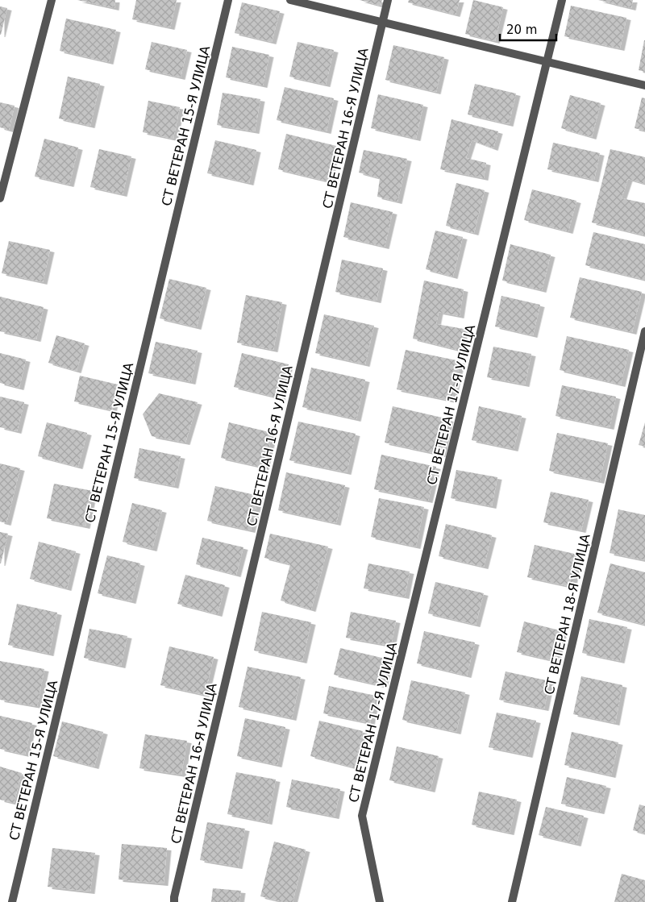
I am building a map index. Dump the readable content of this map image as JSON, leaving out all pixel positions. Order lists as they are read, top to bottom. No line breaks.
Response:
{"streets":{"street":["СТ ВЕТЕРАН 15-Я УЛИЦА","СТ ВЕТЕРАН 16-Я УЛИЦА","СТ ВЕТЕРАН 17-Я УЛИЦА","СТ ВЕТЕРАН 18-Я УЛИЦА"]},"scale_bar":"20 m"}
